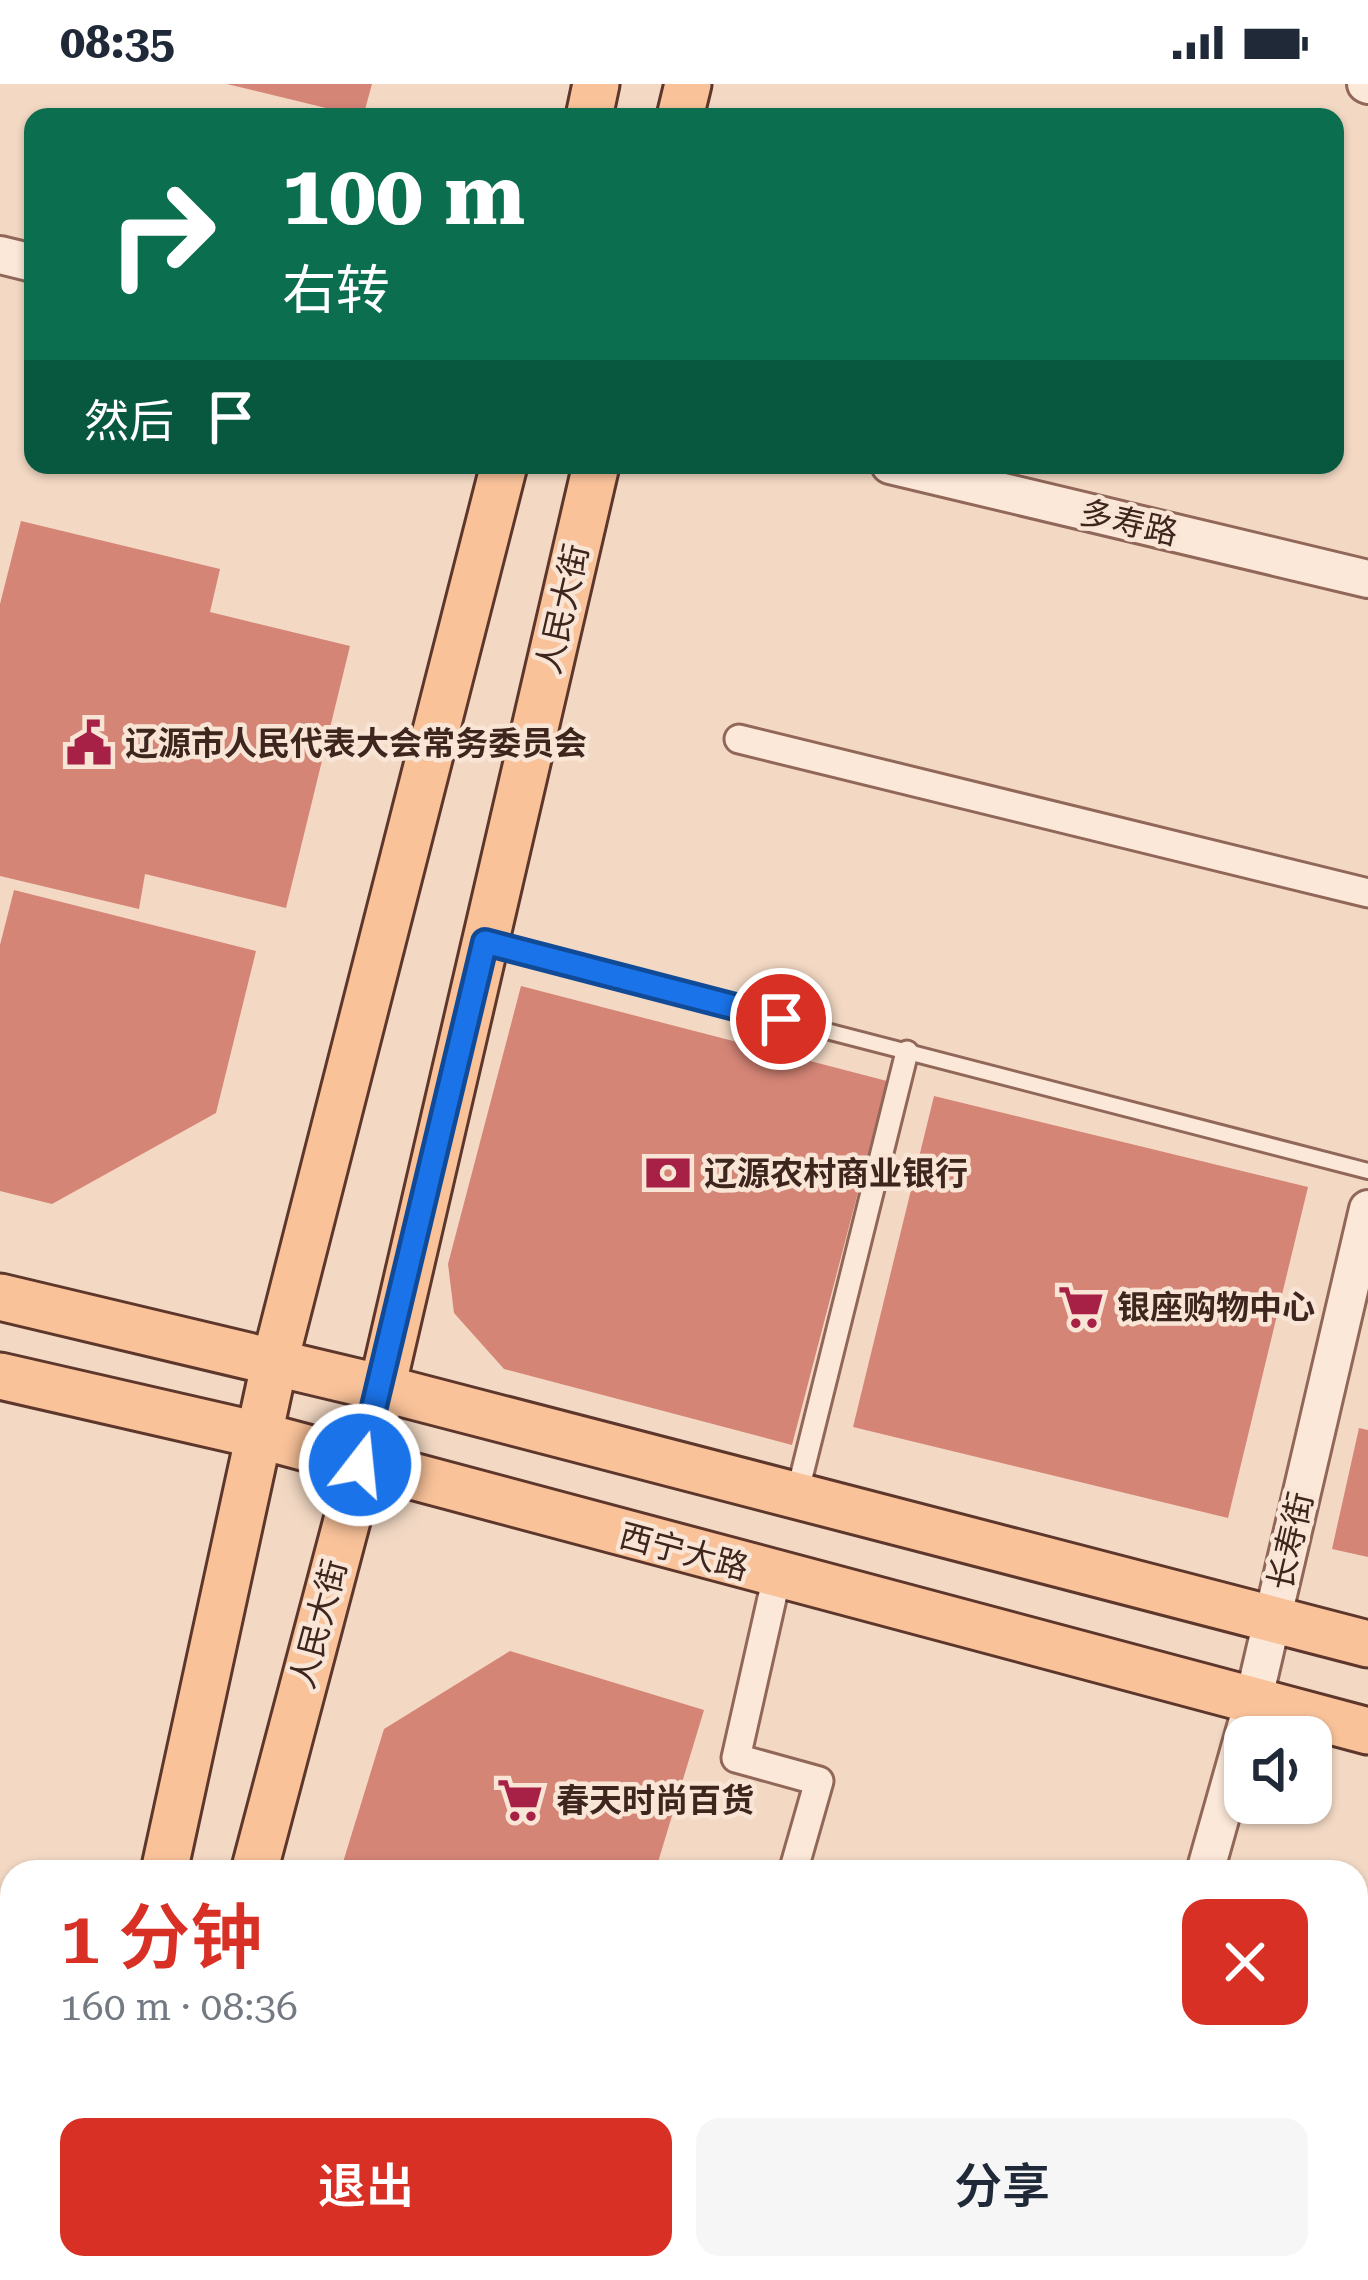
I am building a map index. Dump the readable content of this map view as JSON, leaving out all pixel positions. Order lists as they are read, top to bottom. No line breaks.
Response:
{"streets":{"main road":["人民大街","西宁大路"],"street":["多寿路","长寿街"]},"crossings":[["人民大街","西宁大路"],["长寿街","西宁大路"]],"places":{"public building":["辽源市人民代表大会常务委员会"],"bank":["辽源农村商业银行"],"supermarket":["银座购物中心","春天时尚百货"]},"page":{"status":"08:35","turn":["100 m","右转"],"then":"然后","heading":["1 分钟","160 m · 08:36"],"buttons":["退出","分享"]}}
